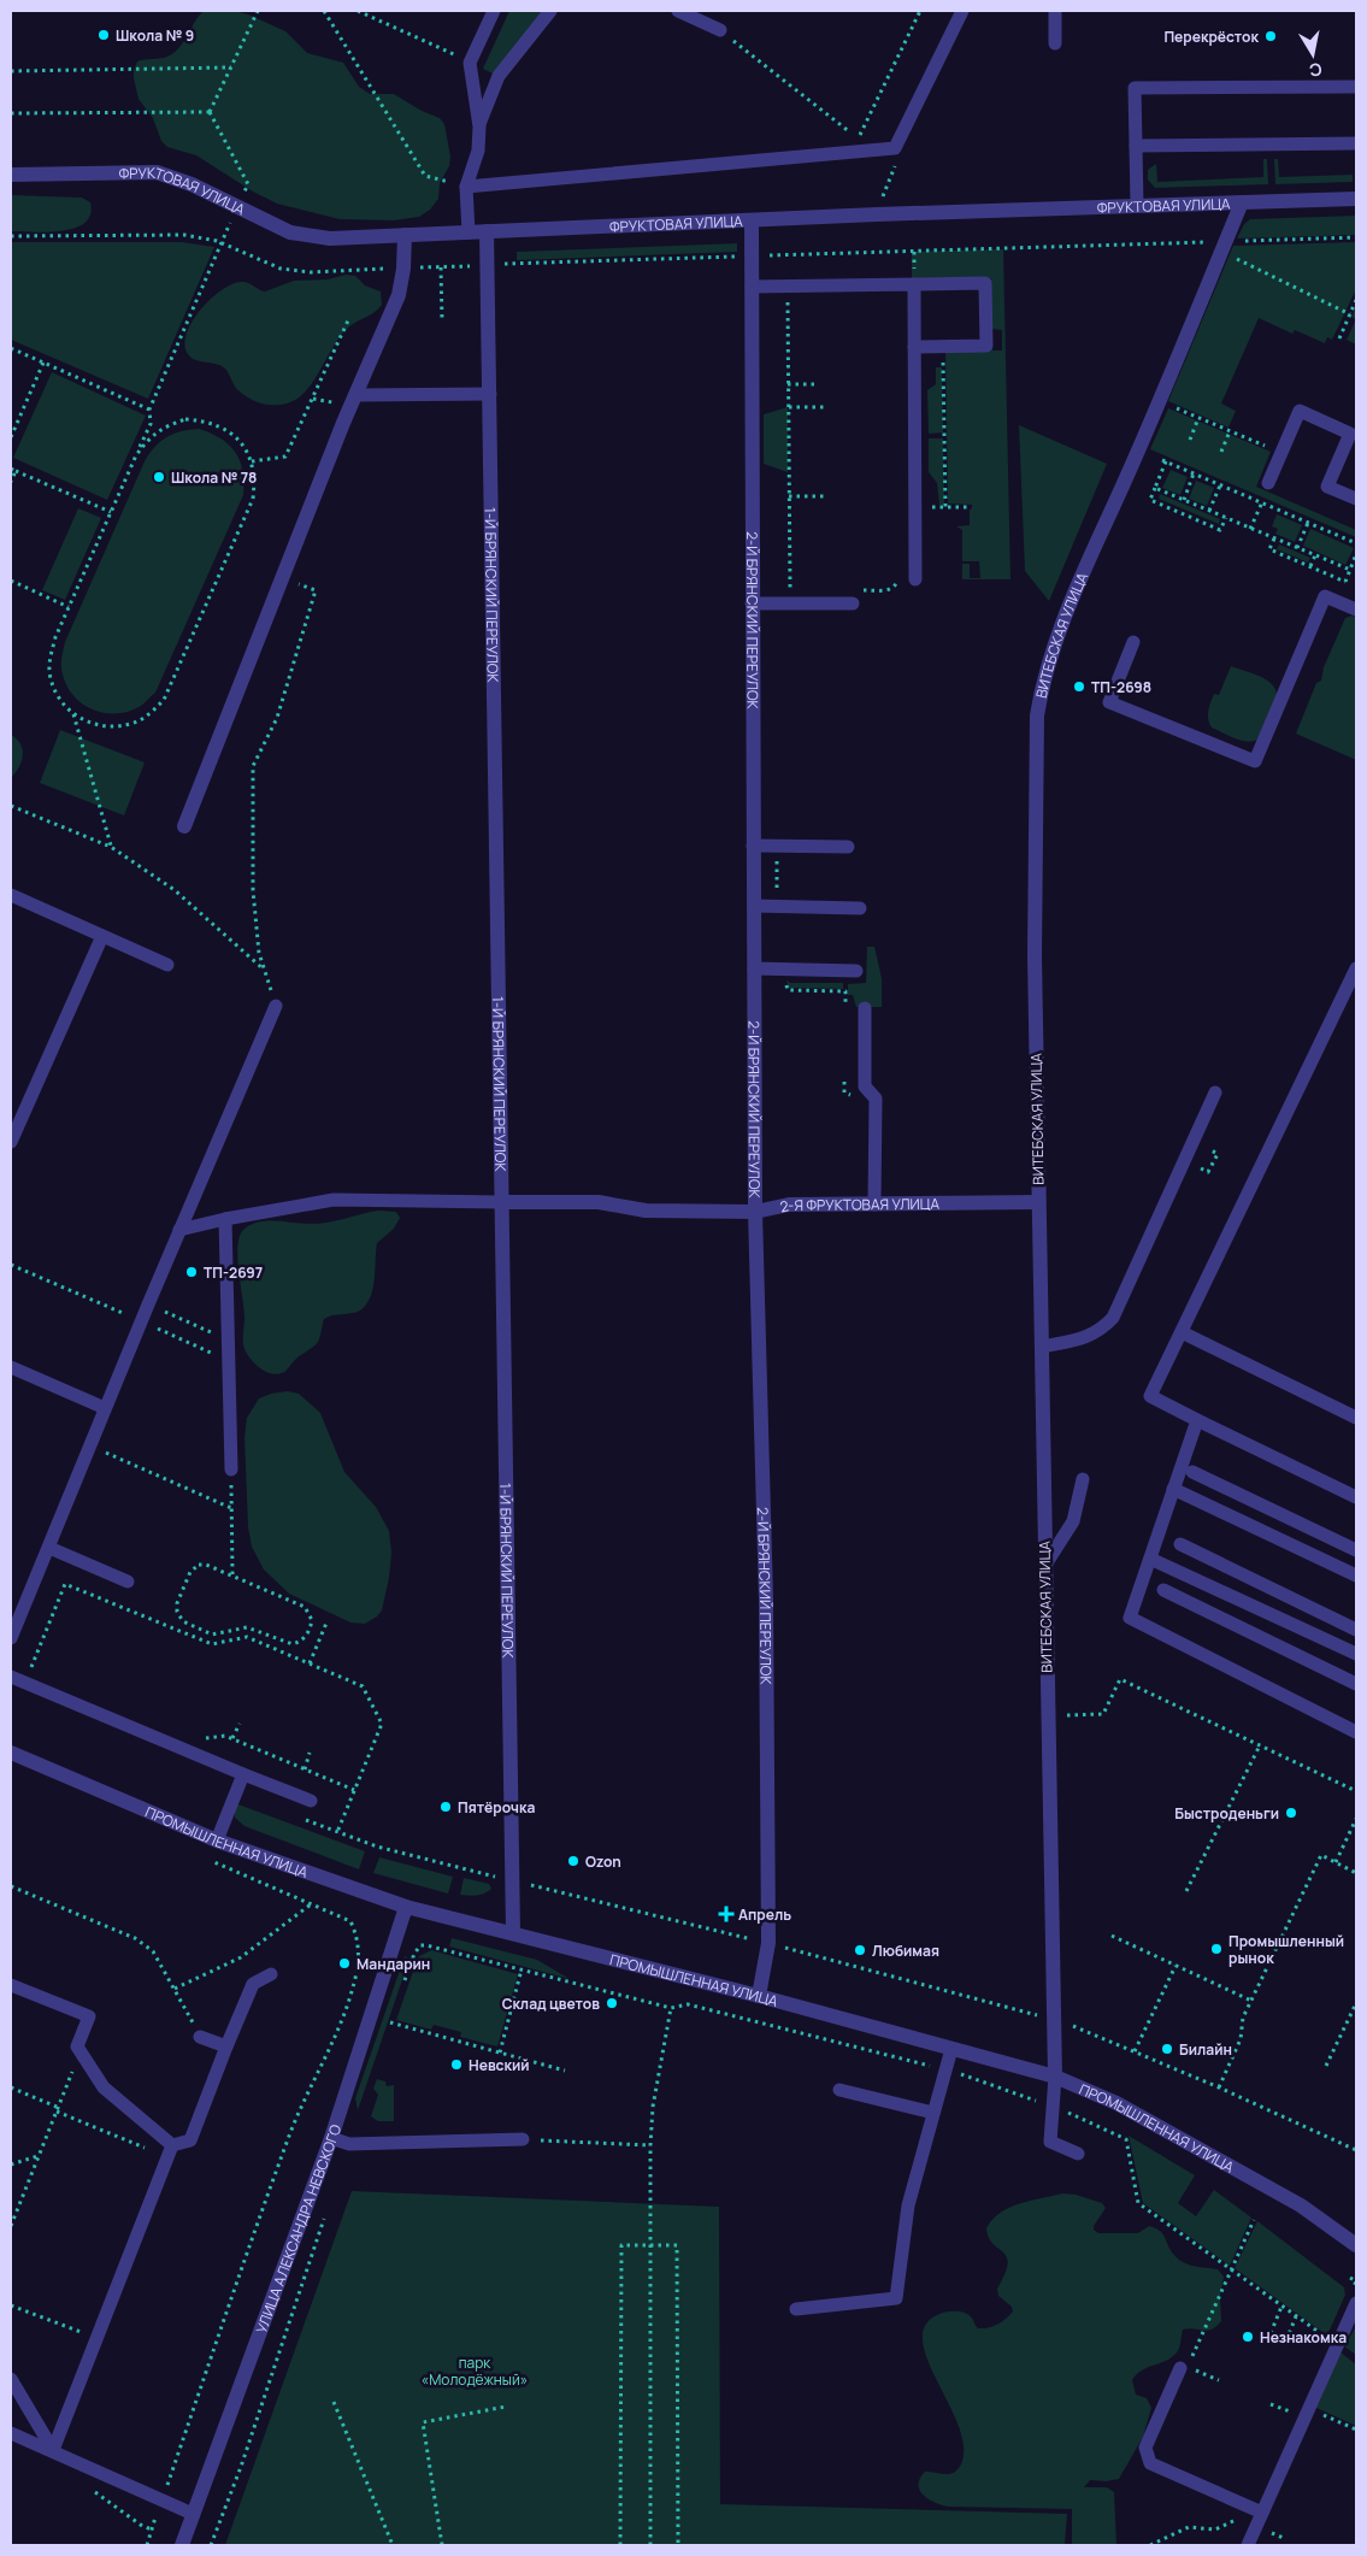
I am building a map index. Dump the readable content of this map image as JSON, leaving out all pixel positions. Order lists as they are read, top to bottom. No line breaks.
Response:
{"streets":{"street":["ФРУКТОВАЯ УЛИЦА","1-Й БРЯНСКИЙ ПЕРЕУЛОК","2-Й БРЯНСКИЙ ПЕРЕУЛОК","ВИТЕБСКАЯ УЛИЦА","2-Я ФРУКТОВАЯ УЛИЦА","ПРОМЫШЛЕННАЯ УЛИЦА","УЛИЦА АЛЕКСАНДРА НЕВСКОГО"]},"crossings":[["ФРУКТОВАЯ УЛИЦА","1-Й БРЯНСКИЙ ПЕРЕУЛОК"],["ФРУКТОВАЯ УЛИЦА","2-Й БРЯНСКИЙ ПЕРЕУЛОК"],["ФРУКТОВАЯ УЛИЦА","ВИТЕБСКАЯ УЛИЦА"],["1-Й БРЯНСКИЙ ПЕРЕУЛОК","2-Я ФРУКТОВАЯ УЛИЦА"],["1-Й БРЯНСКИЙ ПЕРЕУЛОК","ПРОМЫШЛЕННАЯ УЛИЦА"],["2-Й БРЯНСКИЙ ПЕРЕУЛОК","2-Я ФРУКТОВАЯ УЛИЦА"],["2-Й БРЯНСКИЙ ПЕРЕУЛОК","ПРОМЫШЛЕННАЯ УЛИЦА"],["ВИТЕБСКАЯ УЛИЦА","2-Я ФРУКТОВАЯ УЛИЦА"],["ВИТЕБСКАЯ УЛИЦА","ПРОМЫШЛЕННАЯ УЛИЦА"],["ПРОМЫШЛЕННАЯ УЛИЦА","УЛИЦА АЛЕКСАНДРА НЕВСКОГО"]],"parks":["парк «Молодёжный»"],"places":{"other":["Школа № 9","Перекрёсток","Школа № 78","ТП-2698","ТП-2697","Пятёрочка","Быстроденьги","Ozon","Промышленный рынок","Любимая","Мандарин","Склад цветов","Билайн","Невский","Незнакомка"],"health":["Апрель"]},"north":"bottom"}
